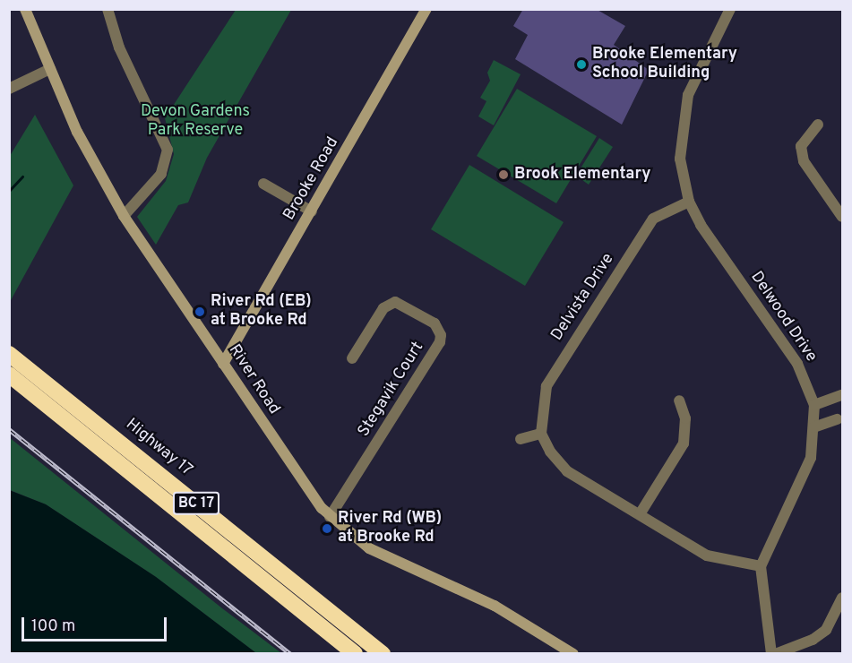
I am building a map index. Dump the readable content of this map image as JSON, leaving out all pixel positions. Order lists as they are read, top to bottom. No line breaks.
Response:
{"streets":{"highway":["Highway 17","BC 17"],"street":["Brooke Road","Delvista Drive","Delwood Drive","River Road","Stegavik Court"]},"crossings":[["Brooke Road","River Road"],["Delvista Drive","Delwood Drive"],["River Road","Stegavik Court"]],"parks":["Devon Gardens Park Reserve"],"places":["Brooke Elementary School Building","Brook Elementary","River Rd (EB) at Brooke Rd","River Rd (WB) at Brooke Rd"],"scale_bar":"100 m"}
